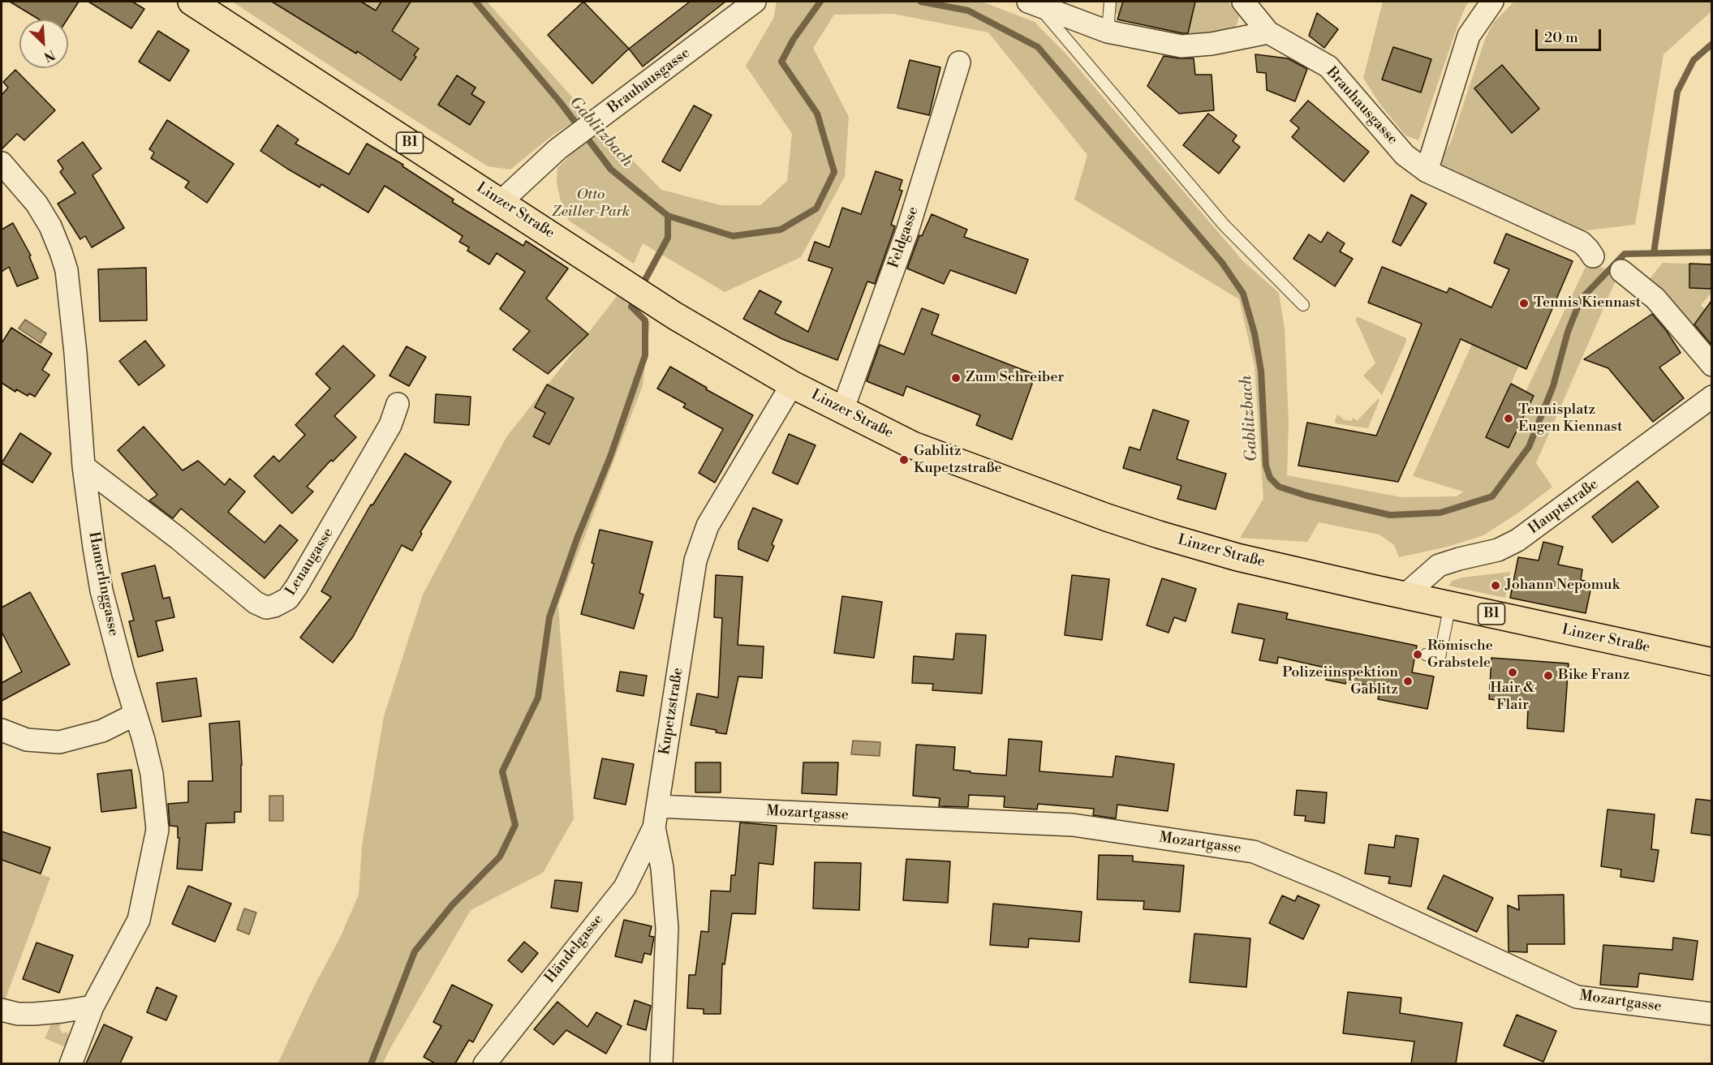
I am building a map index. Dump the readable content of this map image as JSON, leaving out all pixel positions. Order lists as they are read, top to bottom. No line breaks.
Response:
{"streets":{"main road":["B1","Linzer Straße"],"street":["Brauhausgasse","Feldgasse","Hauptstraße","Lenaugasse","Hamerlinggasse","Kupetzstraße","Mozartgasse","Händelgasse"]},"crossings":[["Brauhausgasse","Linzer Straße"],["Linzer Straße","Feldgasse"],["Linzer Straße","Hauptstraße"],["Linzer Straße","Kupetzstraße"],["Lenaugasse","Hamerlinggasse"],["Kupetzstraße","Mozartgasse"],["Kupetzstraße","Händelgasse"],["Mozartgasse","Händelgasse"]],"water":["Gablitzbach"],"parks":["Otto Zeiller-Park"],"places":["Tennis Kiennast","Zum Schreiber","Tennisplatz Eugen Kiennast","Gablitz Kupetzstraße","Johann Nepomuk","Römische Grabstele","Hair & Flair","Bike Franz","Polizeiinspektion Gablitz"],"scale_bar":"20 m","north":"bottom right"}
